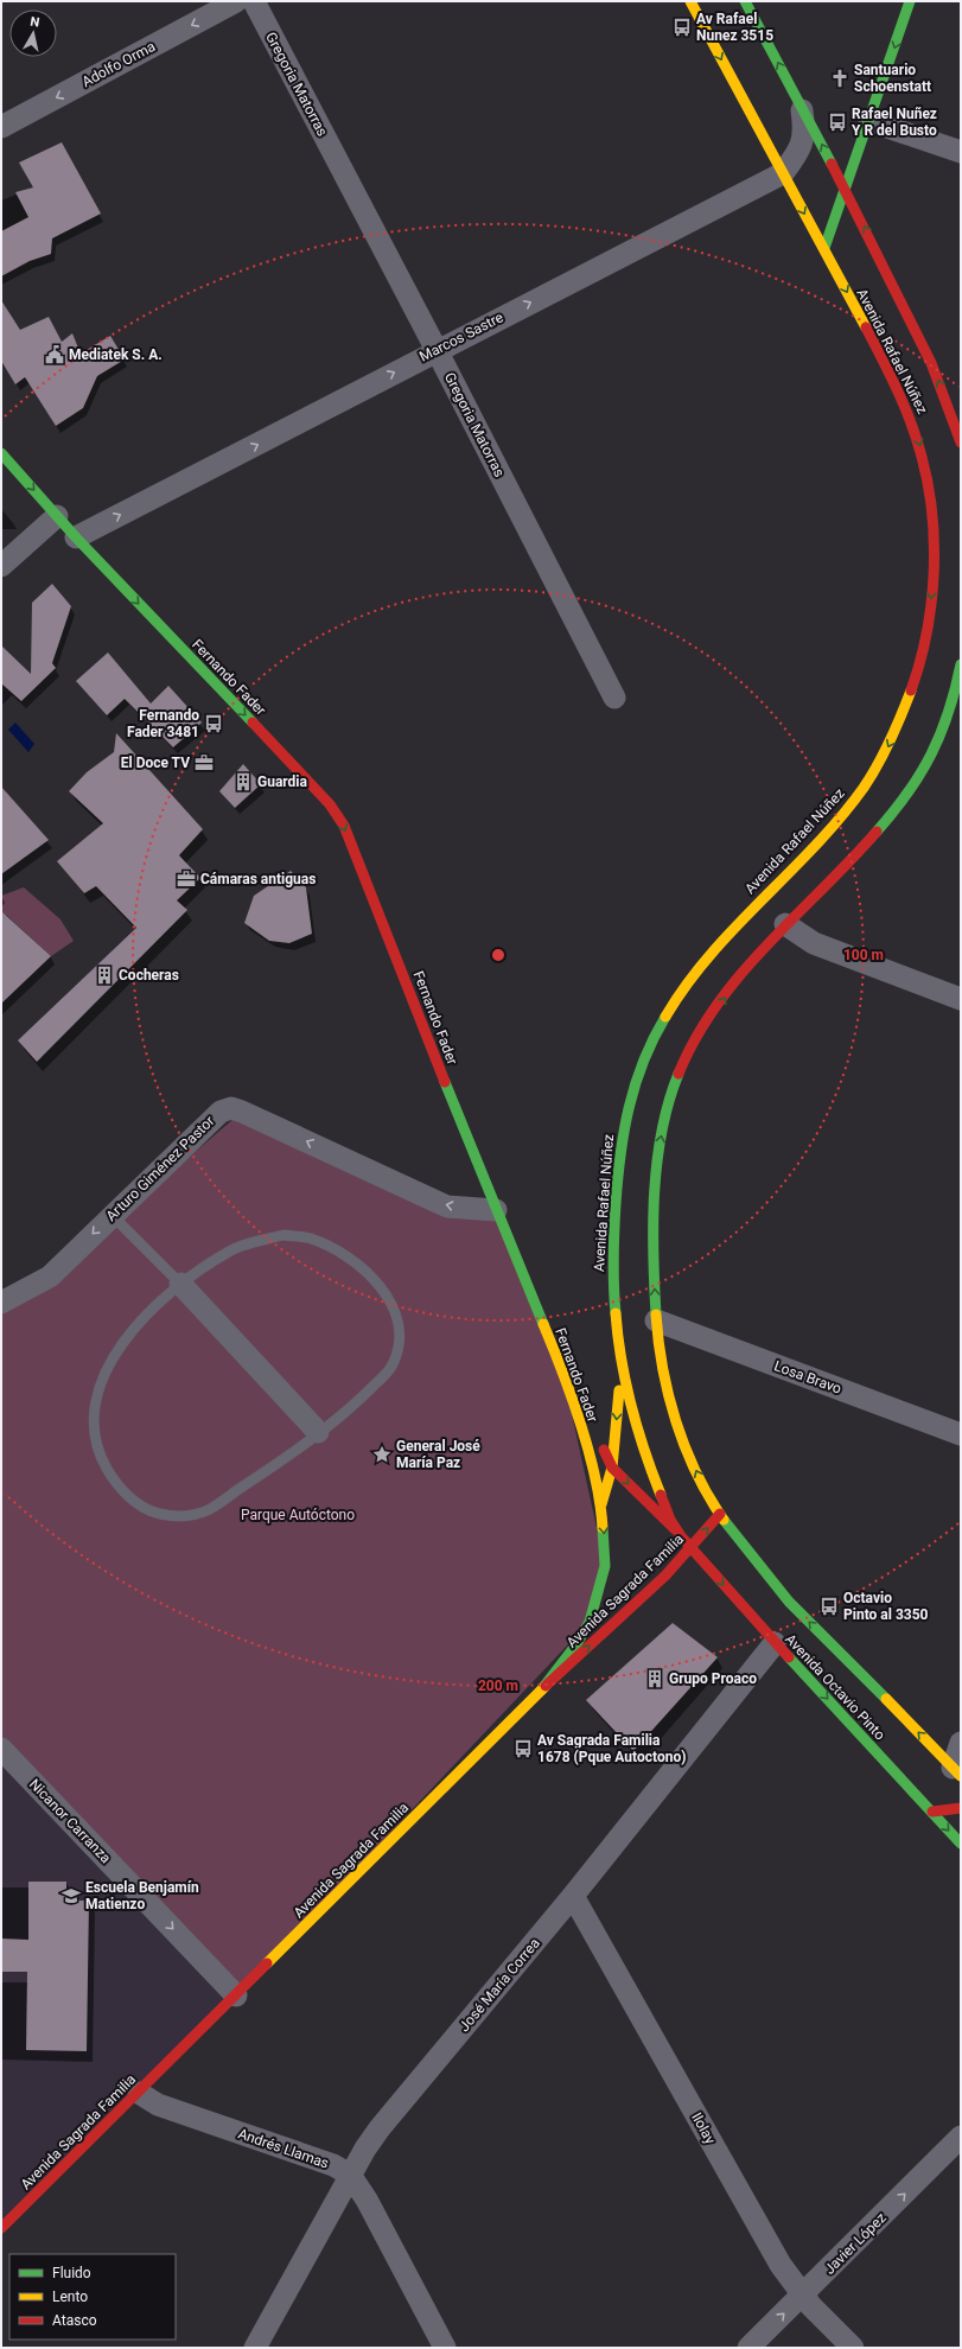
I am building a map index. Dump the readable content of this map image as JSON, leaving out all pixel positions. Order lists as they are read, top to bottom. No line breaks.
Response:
{"streets":{"main road":["Avenida Rafael Núñez","Fernando Fader","Avenida Sagrada Familia","Avenida Octavio Pinto"],"street":["Adolfo Orma","Gregoria Matorras","Marcos Sastre","Arturo Giménez Pastor","Losa Bravo","Nicanor Carranza","José María Correa","Ilolay","Andrés Llamas","Javier López"]},"crossings":[["Gregoria Matorras","Marcos Sastre"],["Marcos Sastre","Avenida Rafael Núñez"],["Marcos Sastre","Fernando Fader"],["Avenida Rafael Núñez","Avenida Sagrada Familia"],["Avenida Rafael Núñez","Avenida Octavio Pinto"],["Fernando Fader","Arturo Giménez Pastor"],["Fernando Fader","Avenida Sagrada Familia"],["Avenida Sagrada Familia","Avenida Octavio Pinto"],["Avenida Sagrada Familia","Nicanor Carranza"],["Avenida Sagrada Familia","Andrés Llamas"],["Avenida Octavio Pinto","José María Correa"],["José María Correa","Ilolay"],["José María Correa","Andrés Llamas"],["Ilolay","Javier López"]],"one_way":["Adolfo Orma","Marcos Sastre","Fernando Fader","Arturo Giménez Pastor","Nicanor Carranza","Javier López"],"parks":["Parque Autóctono"],"places":{"bus stop":["Av Rafael Nunez 3515","Rafael Nuñez Y R del Busto","Fernando Fader 3481","Octavio Pinto al 3350","Av Sagrada Familia 1678 (Pque Autoctono)"],"church":["Santuario Schoenstatt"],"public building":["Mediatek S. A."],"office":["El Doce TV","Cámaras antiguas"],"building":["Guardia","Cocheras","Grupo Proaco"],"place":["General José María Paz"],"school or university":["Escuela Benjamín Matienzo"]},"legend":["Fluido","Lento","Atasco"],"north":"top","rings":["100 m","200 m"]}
